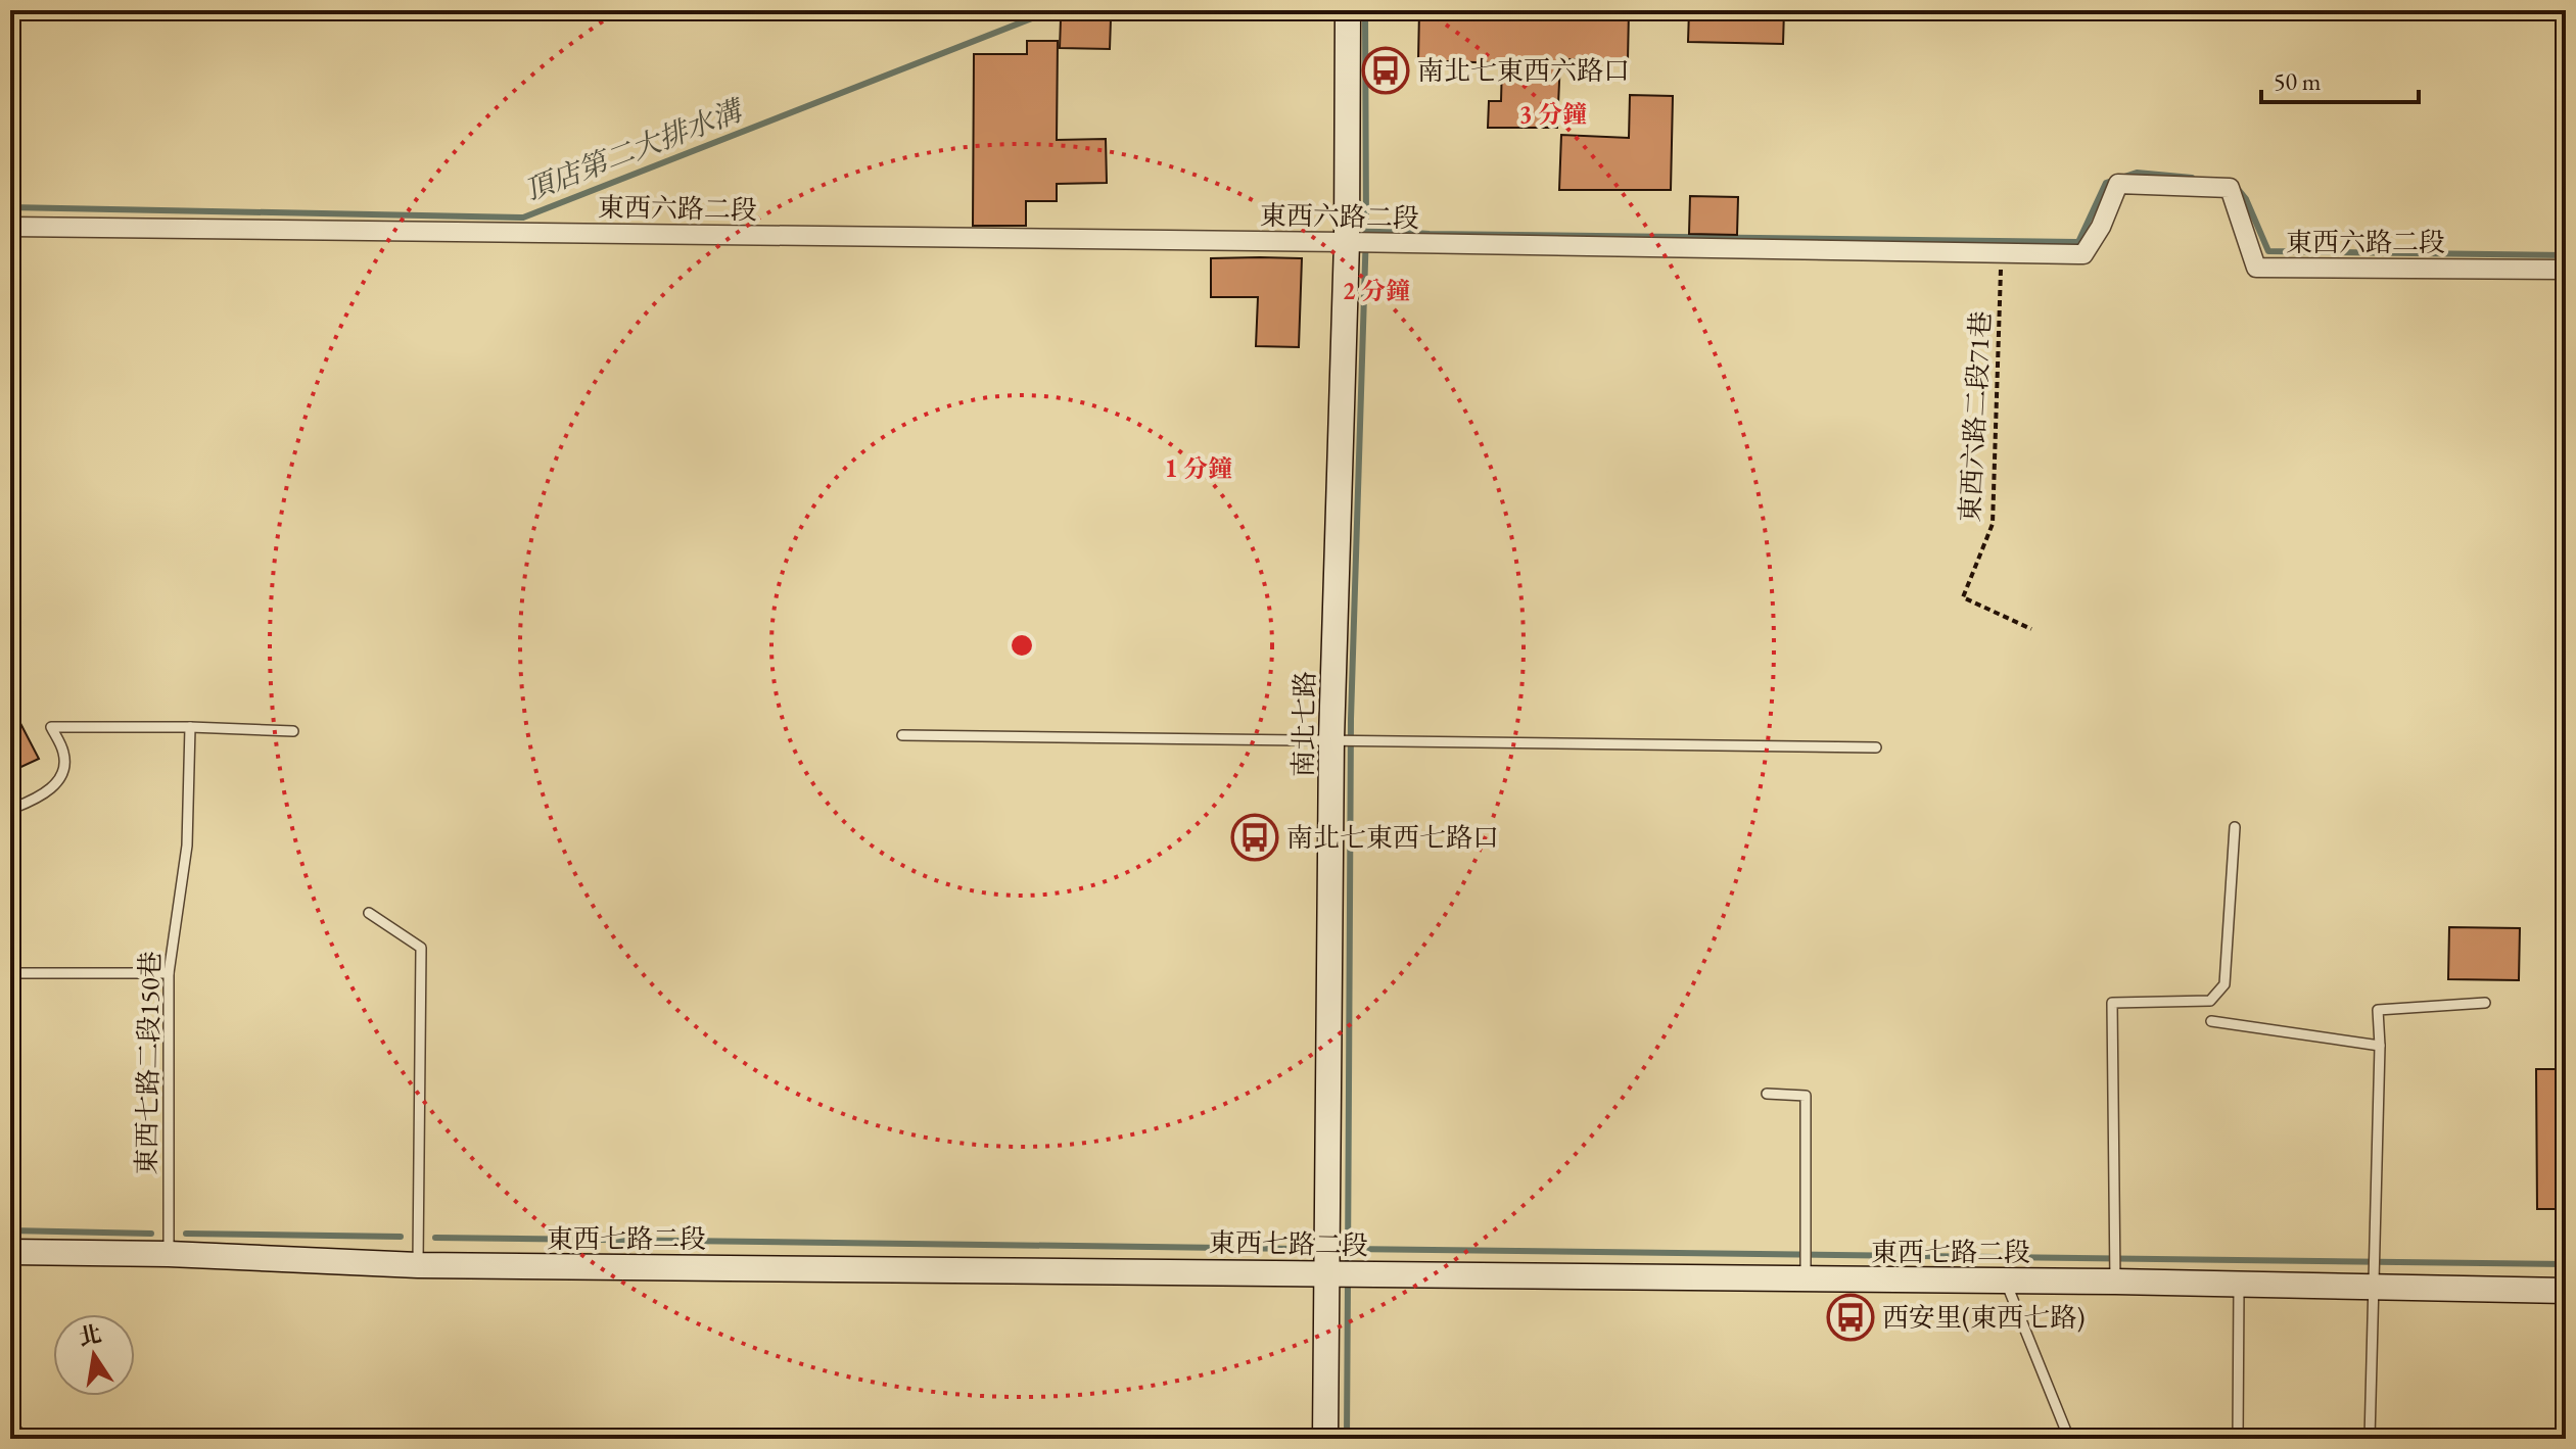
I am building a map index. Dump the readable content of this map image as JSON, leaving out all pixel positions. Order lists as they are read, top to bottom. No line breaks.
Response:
{"streets":{"street":["東西六路二段","南北七路","東西七路二段"],"lane":["東西七路二段150巷"],"path":["東西六路二段71巷"]},"crossings":[["東西六路二段","東西六路二段71巷"],["東西六路二段","南北七路"],["南北七路","東西七路二段"],["東西七路二段150巷","東西七路二段"]],"water":["頂店第二大排水溝"],"places":{"bus stop":["南北七東西六路口","南北七東西七路口","西安里(東西七路)"]},"scale_bar":"50 m","north":"top","rings":["3 分鐘","2 分鐘","1 分鐘"]}
